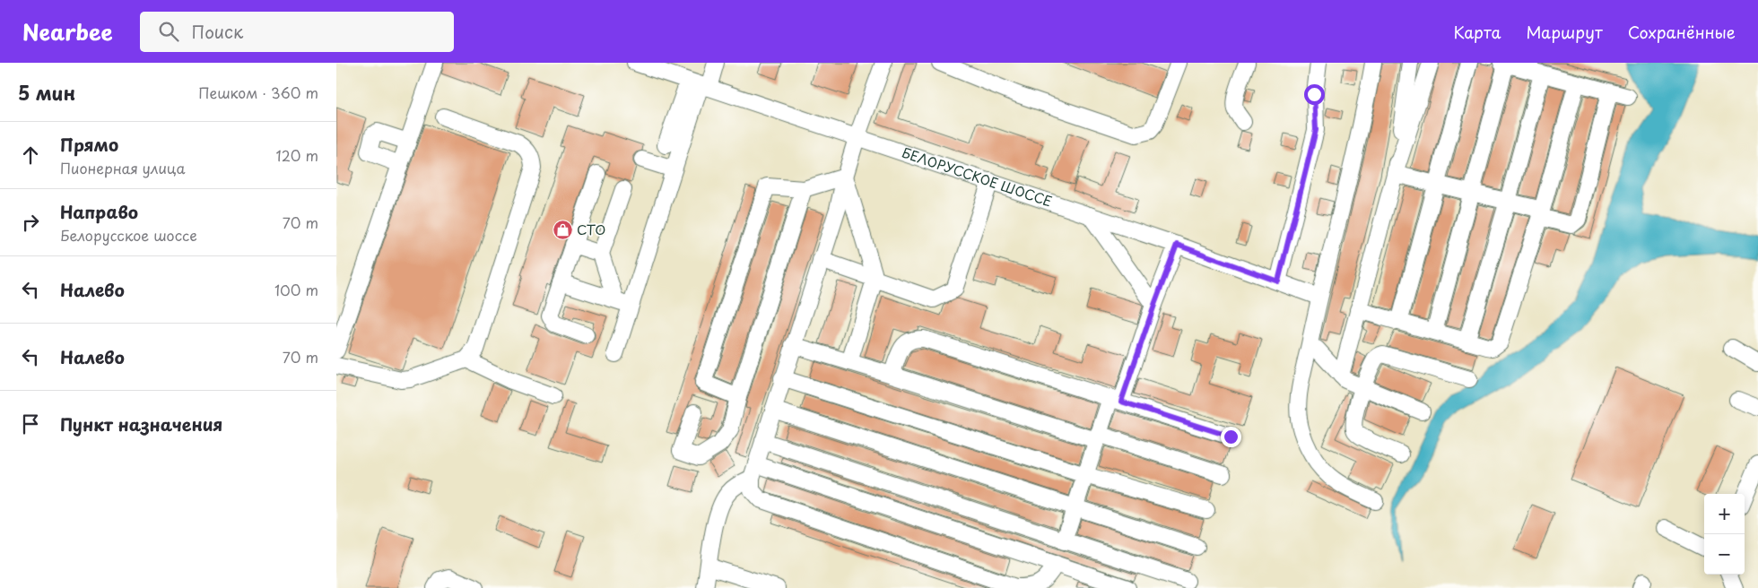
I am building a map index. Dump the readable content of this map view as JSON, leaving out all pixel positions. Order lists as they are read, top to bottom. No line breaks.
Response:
{"streets":{"street":["БЕЛОРУССКОЕ ШОССЕ"]},"places":{"shop":["СТО"]},"page":{"header":"Nearbee","search":"Поиск","nav":["Карта","Маршрут","Сохранённые"],"heading":["5 мин","Пешком · 360 m"],"list":[["Прямо","Пионерная улица","120 m"],["Направо","Белорусское шоссе","70 m"],["Налево","100 m"],["Налево","70 m"],"Пункт назначения"],"map_buttons":["+","−"]}}
